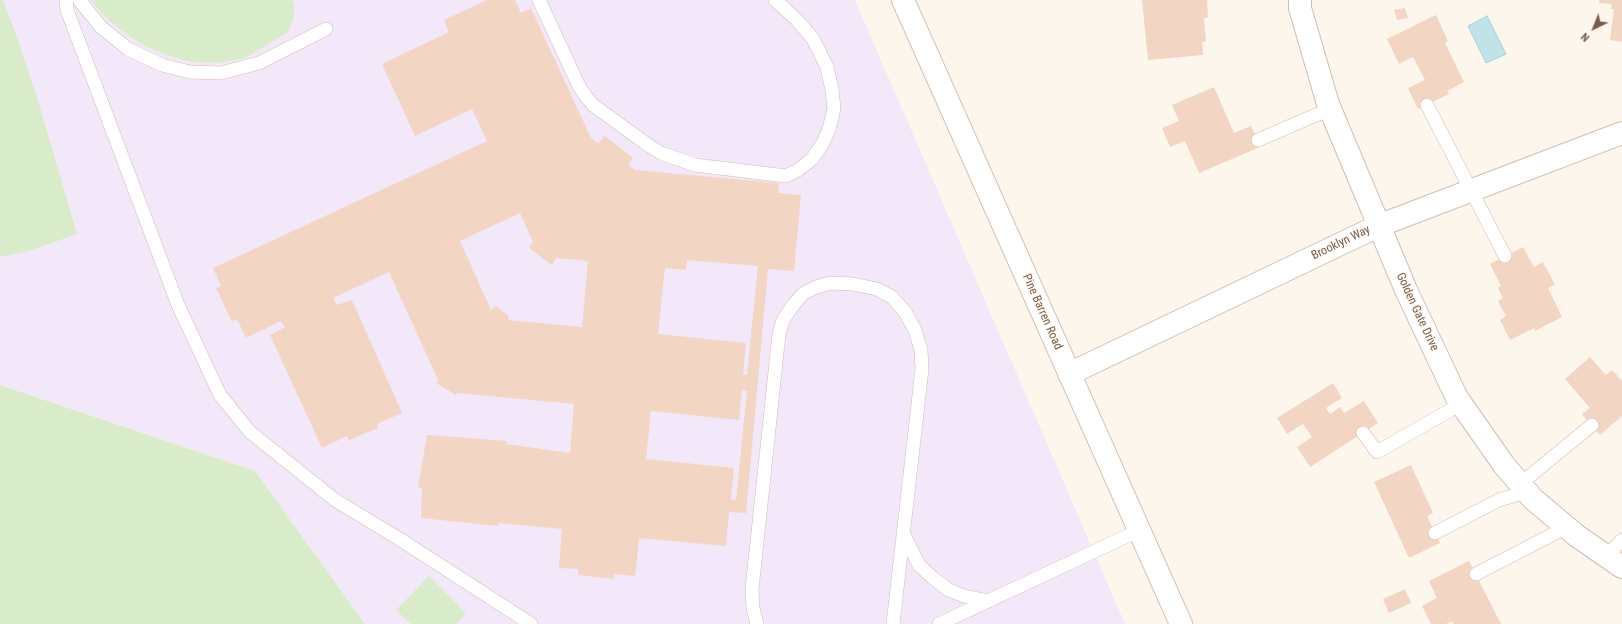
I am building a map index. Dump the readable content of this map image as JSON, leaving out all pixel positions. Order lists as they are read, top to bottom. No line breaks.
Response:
{"streets":{"street":["Brooklyn Way","Pine Barren Road","Golden Gate Drive"]},"crossings":[["Brooklyn Way","Pine Barren Road"],["Brooklyn Way","Golden Gate Drive"]],"north":"bottom left"}
